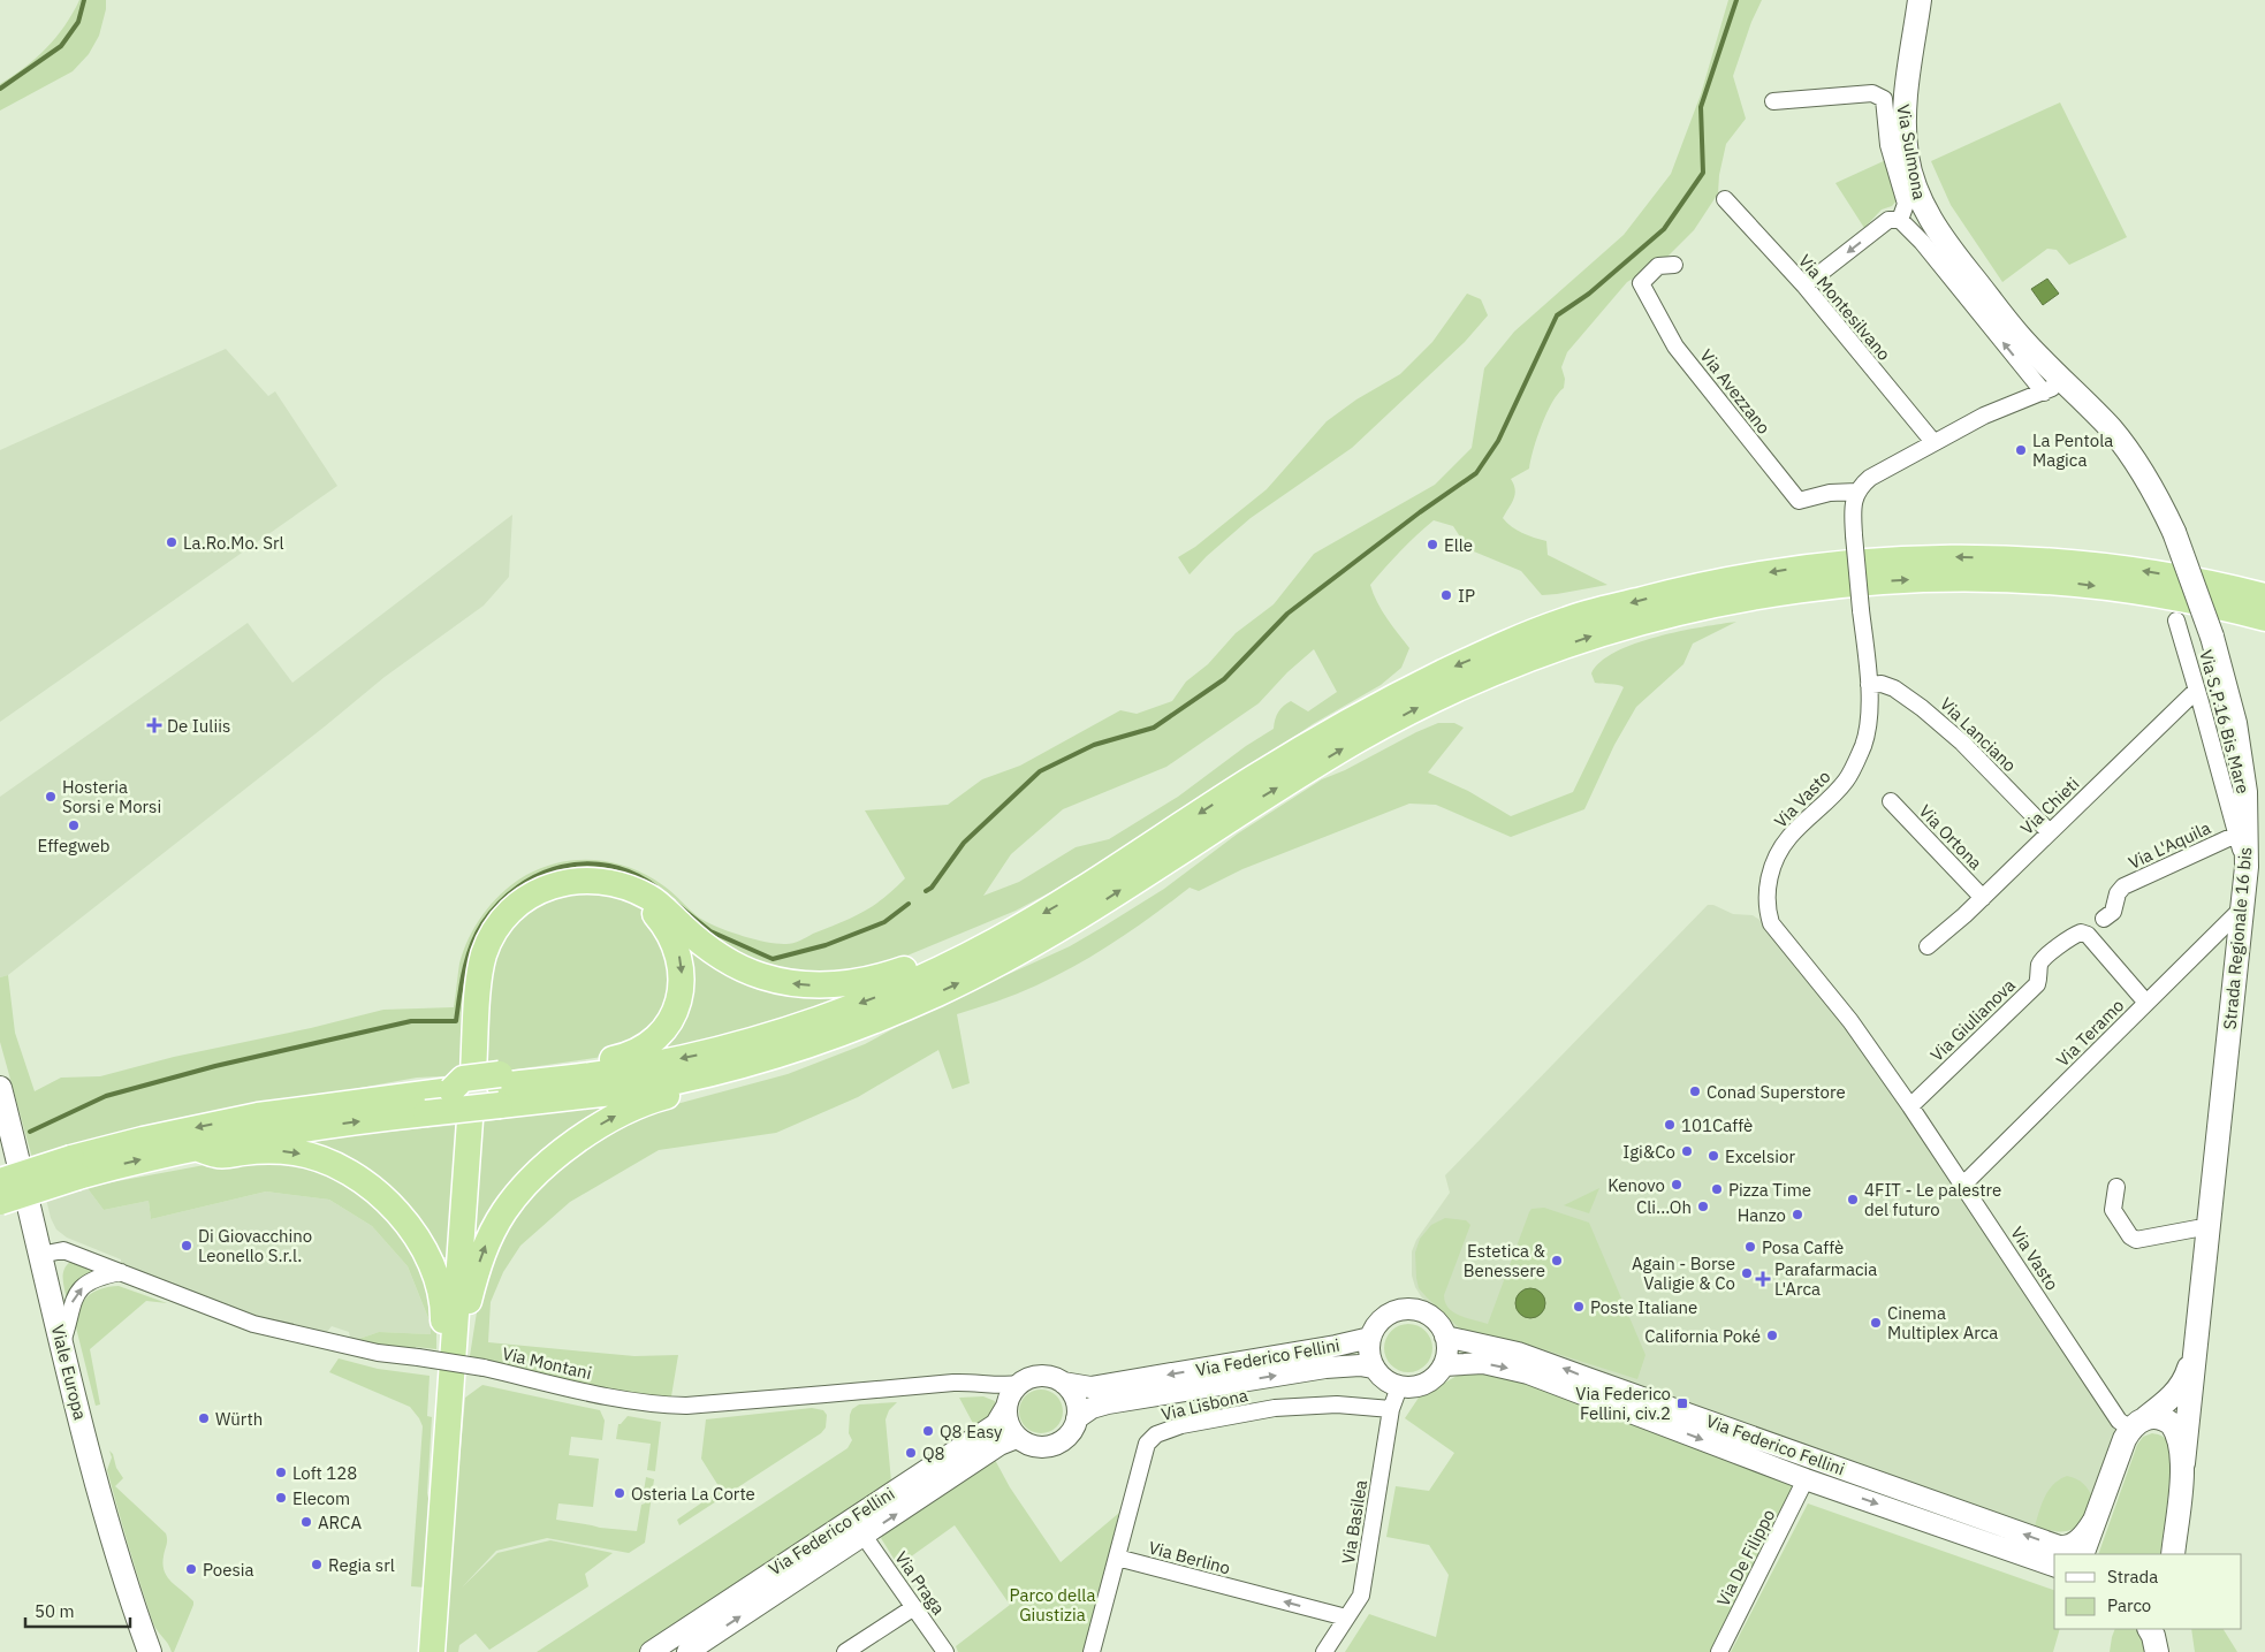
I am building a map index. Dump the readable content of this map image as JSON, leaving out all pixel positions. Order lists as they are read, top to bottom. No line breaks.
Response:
{"streets":{"main road":["Strada Regionale 16 bis","Viale Europa"],"street":["Via Sulmona","Via Montesilvano","Via Avezzano","Via S.P.16 Bis Mare","Via Lanciano","Via Vasto","Via Chieti","Via Ortona","Via L'Aquila","Via Giulianova","Via Teramo","Via Federico Fellini","Via Montani","Via Lisbona","Via Basilea","Via Berlino","Via De Filippo","Via Praga"]},"crossings":[["Via Sulmona","Via Montesilvano"],["Via Avezzano","Via Vasto"],["Via S.P.16 Bis Mare","Via Chieti"],["Via S.P.16 Bis Mare","Via L'Aquila"],["Via S.P.16 Bis Mare","Strada Regionale 16 bis"],["Via Lanciano","Via Vasto"],["Via Lanciano","Via Chieti"],["Via Vasto","Strada Regionale 16 bis"],["Via Vasto","Via Giulianova"],["Via Vasto","Via Teramo"],["Via Chieti","Via Ortona"],["Strada Regionale 16 bis","Via Teramo"],["Via Giulianova","Via Teramo"],["Via Federico Fellini","Via Montani"],["Via Federico Fellini","Via Basilea"],["Via Federico Fellini","Via De Filippo"],["Via Federico Fellini","Via Praga"],["Via Montani","Viale Europa"],["Via Lisbona","Via Basilea"],["Via Lisbona","Via Berlino"],["Via Basilea","Via Berlino"]],"one_way":["Via Berlino"],"parks":["Parco della Giustizia"],"places":{"other":["La Pentola Magica","La.Ro.Mo. Srl","Elle","IP","Hosteria Sorsi e Morsi","Effegweb","Conad Superstore","101Caffè","Igi&Co","Excelsior","Kenovo","Pizza Time","4FIT - Le palestre del futuro","Cli...Oh","Hanzo","Di Giovacchino Leonello S.r.l.","Posa Caffè","Estetica & Benessere","Again - Borse Valigie & Co","Poste Italiane","Cinema Multiplex Arca","California Poké","Würth","Q8 Easy","Q8","Loft 128","Osteria La Corte","Elecom","ARCA","Regia srl","Poesia"],"health":["De Iuliis","Parafarmacia L'Arca"],"transit":["Via Federico Fellini, civ.2"]},"legend":["Strada","Parco"],"scale_bar":"50 m"}
